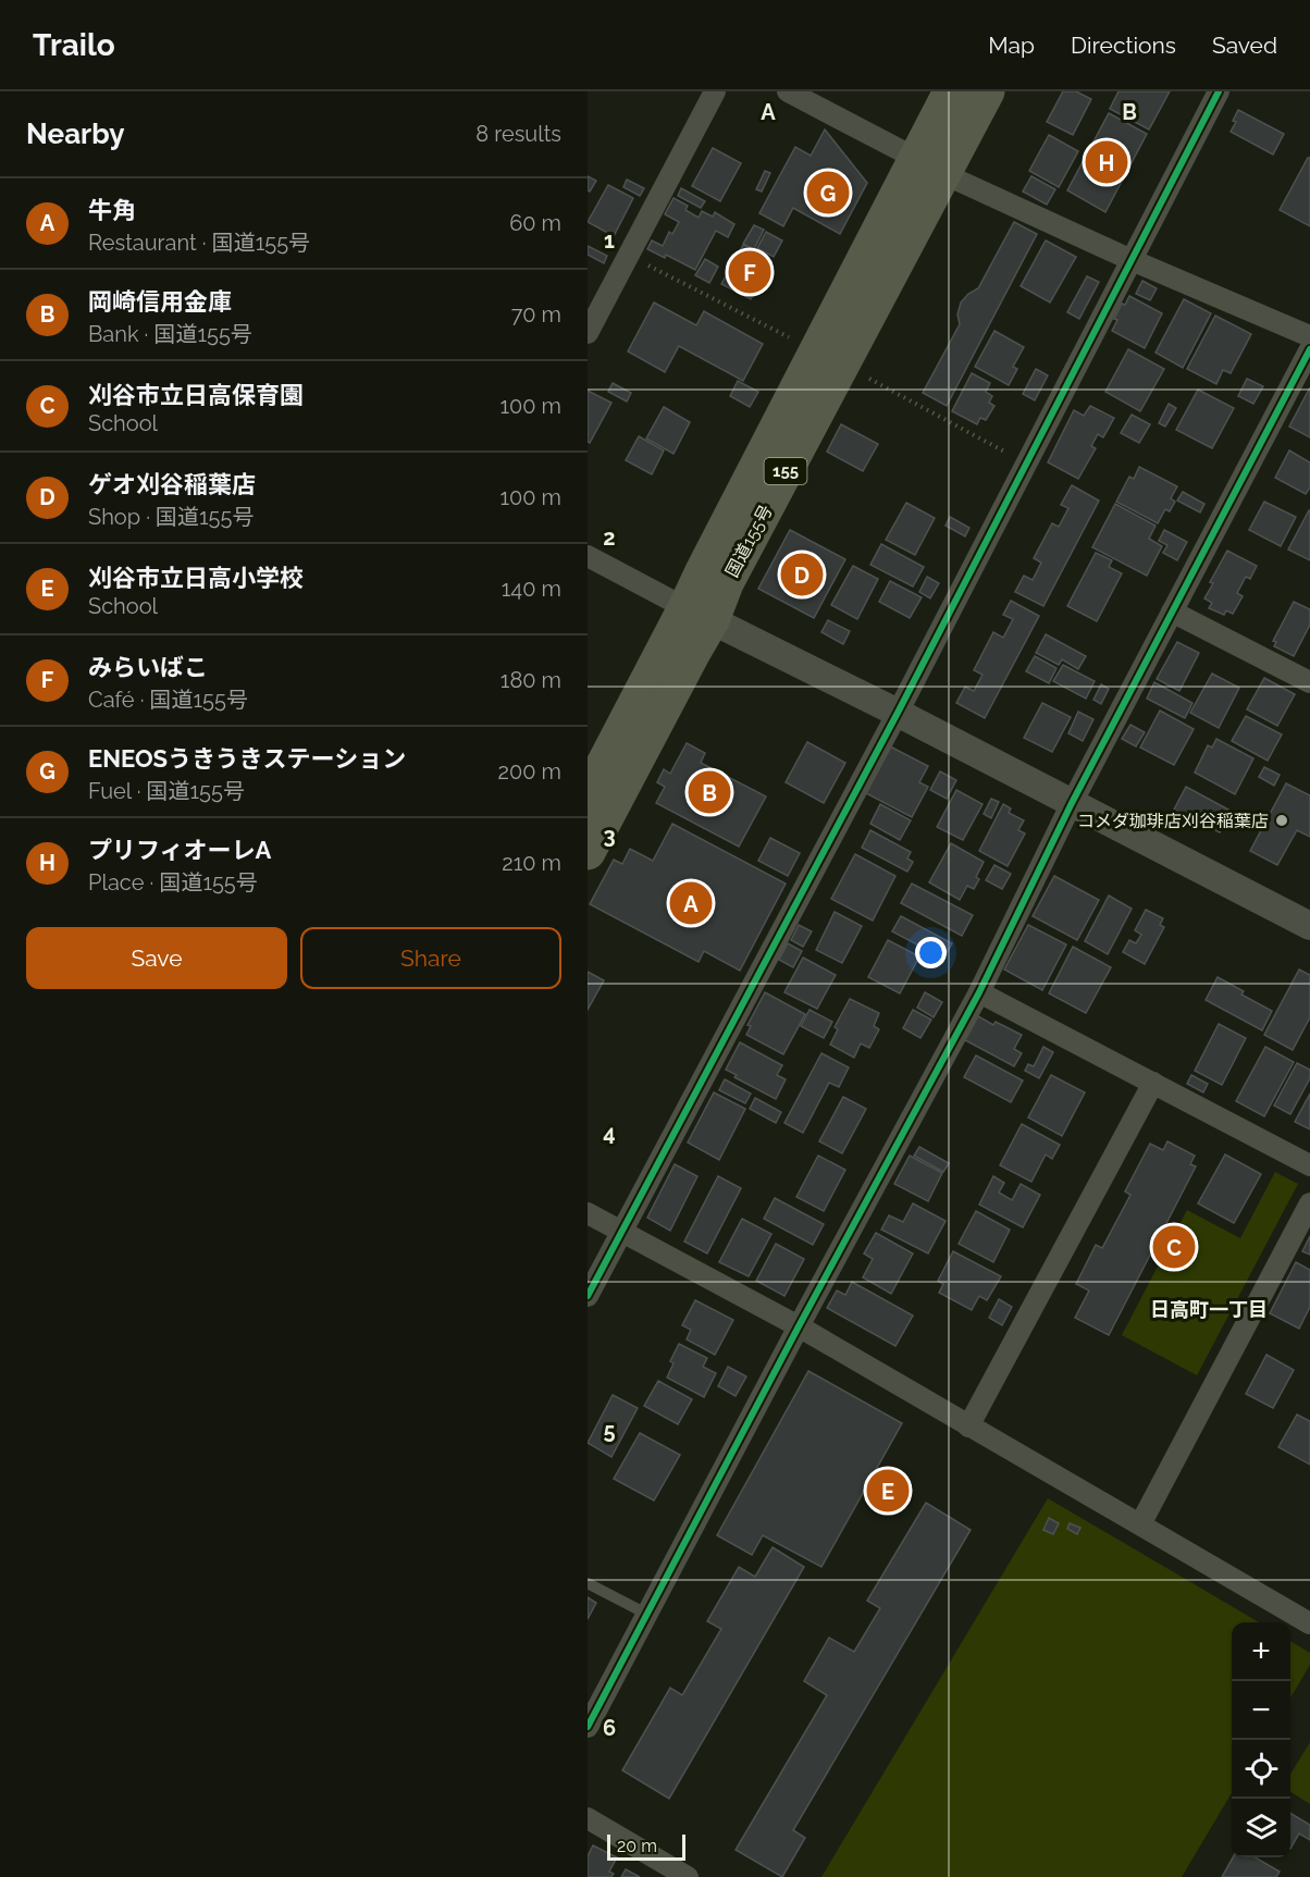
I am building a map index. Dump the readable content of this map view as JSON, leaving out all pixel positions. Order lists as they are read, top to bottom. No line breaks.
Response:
{"streets":{"highway":["155","国道155号"]},"districts":["日高町一丁目"],"places":["コメダ珈琲店刈谷稲葉店"],"scale_bar":"20 m","page":{"header":"Trailo","nav":["Map","Directions","Saved"],"heading":["Nearby","8 results"],"pins":["H","G","F","D","B","A","C","E"],"list":[{"mark":"A","name":"牛角","note":"Restaurant · 国道155号","value":"60 m"},{"mark":"B","name":"岡崎信用金庫","note":"Bank · 国道155号","value":"70 m"},{"mark":"C","name":"刈谷市立日高保育園","note":"School","value":"100 m"},{"mark":"D","name":"ゲオ刈谷稲葉店","note":"Shop · 国道155号","value":"100 m"},{"mark":"E","name":"刈谷市立日高小学校","note":"School","value":"140 m"},{"mark":"F","name":"みらいばこ","note":"Café · 国道155号","value":"180 m"},{"mark":"G","name":"ENEOSうきうきステーション","note":"Fuel · 国道155号","value":"200 m"},{"mark":"H","name":"プリフィオーレA","note":"Place · 国道155号","value":"210 m"}],"buttons":["Save","Share"],"map_buttons":["+","−"],"scale":"20 m"},"grid":{"columns":["A","B"],"rows":["1","2","3","4","5","6"]}}
